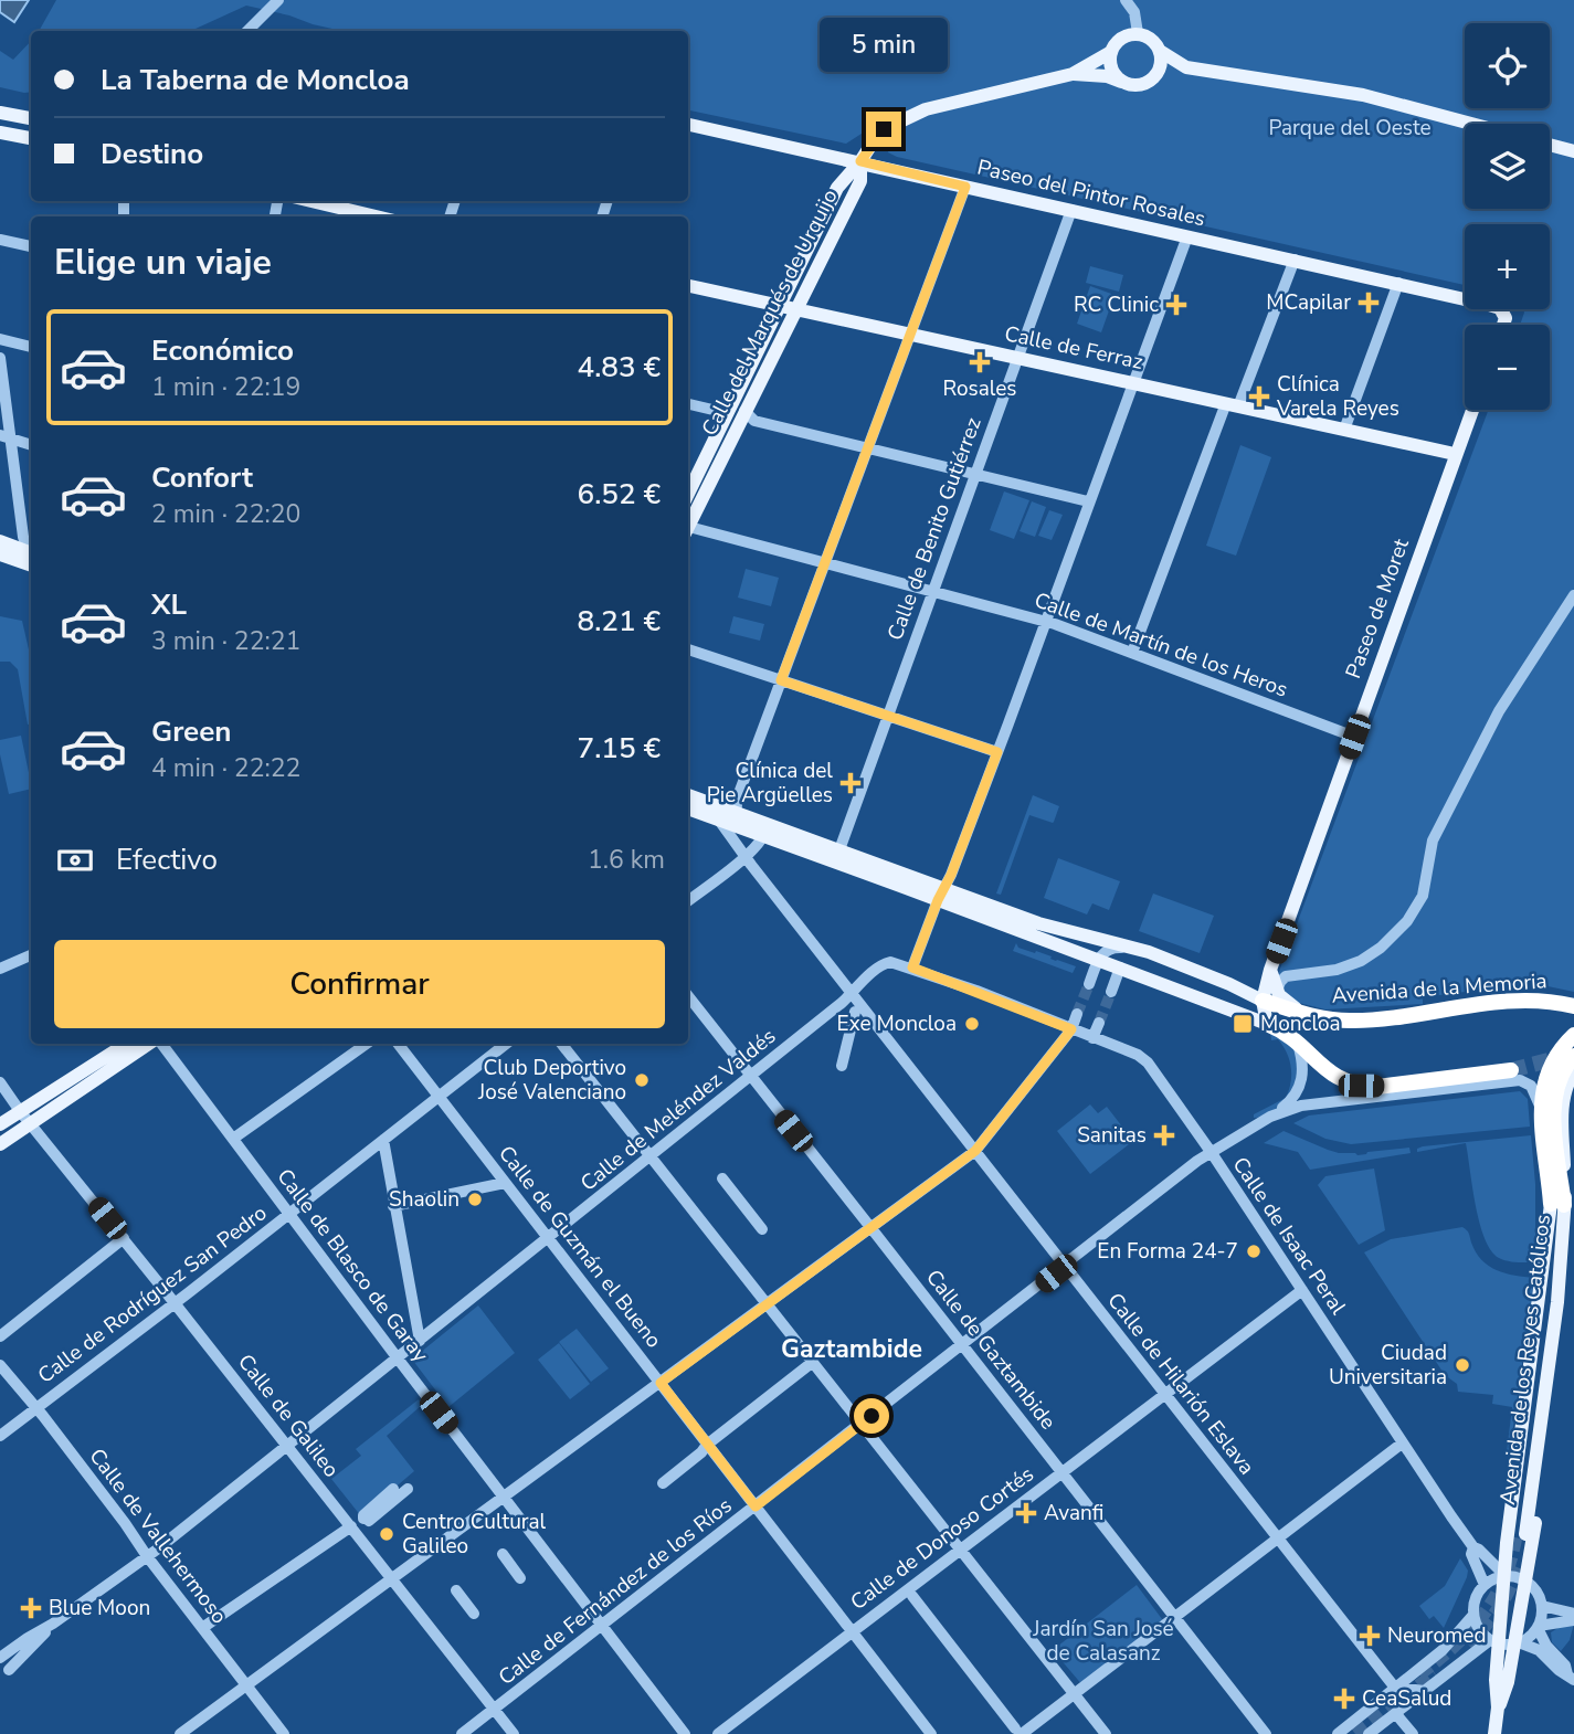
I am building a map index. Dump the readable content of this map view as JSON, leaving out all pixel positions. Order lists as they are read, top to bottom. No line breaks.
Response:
{"streets":{"highway":["Avenida de la Memoria","Avenida de los Reyes Católicos"],"main road":["Paseo del Pintor Rosales","Calle del Marqués de Urquijo","Calle de Ferraz","Paseo de Moret"],"street":["Calle de Benito Gutiérrez","Calle de Martín de los Heros","Calle de Meléndez Valdés","Calle de Isaac Peral","Calle de Guzmán el Bueno","Calle de Blasco de Garay","Calle de Rodríguez San Pedro","Calle de Gaztambide","Calle de Hilarión Eslava","Calle de Galileo","Calle de Vallehermoso","Calle de Donoso Cortés","Calle de Fernández de los Ríos"]},"crossings":[["Paseo del Pintor Rosales","Calle del Marqués de Urquijo"],["Paseo del Pintor Rosales","Calle de Benito Gutiérrez"],["Calle del Marqués de Urquijo","Calle de Ferraz"],["Calle de Ferraz","Calle de Benito Gutiérrez"],["Calle de Ferraz","Paseo de Moret"],["Calle de Benito Gutiérrez","Calle de Martín de los Heros"],["Paseo de Moret","Calle de Martín de los Heros"],["Paseo de Moret","Avenida de la Memoria"],["Calle de Meléndez Valdés","Calle de Guzmán el Bueno"],["Calle de Meléndez Valdés","Calle de Blasco de Garay"],["Calle de Meléndez Valdés","Calle de Gaztambide"],["Calle de Meléndez Valdés","Calle de Hilarión Eslava"],["Calle de Meléndez Valdés","Calle de Galileo"],["Calle de Meléndez Valdés","Calle de Vallehermoso"],["Calle de Isaac Peral","Calle de Donoso Cortés"],["Calle de Isaac Peral","Calle de Fernández de los Ríos"],["Calle de Guzmán el Bueno","Calle de Rodríguez San Pedro"],["Calle de Guzmán el Bueno","Calle de Donoso Cortés"],["Calle de Guzmán el Bueno","Calle de Fernández de los Ríos"],["Calle de Blasco de Garay","Calle de Rodríguez San Pedro"],["Calle de Blasco de Garay","Calle de Fernández de los Ríos"],["Calle de Rodríguez San Pedro","Calle de Galileo"],["Calle de Rodríguez San Pedro","Calle de Vallehermoso"],["Calle de Gaztambide","Calle de Donoso Cortés"],["Calle de Gaztambide","Calle de Fernández de los Ríos"],["Calle de Hilarión Eslava","Calle de Donoso Cortés"],["Calle de Hilarión Eslava","Calle de Fernández de los Ríos"],["Calle de Galileo","Calle de Fernández de los Ríos"]],"districts":["Gaztambide"],"parks":["Parque del Oeste","Jardín San José de Calasanz"],"places":{"health":["MCapilar","RC Clinic","Rosales","Clínica Varela Reyes","Clínica del Pie Argüelles","Sanitas","Avanfi","Blue Moon","Neuromed","CeaSalud"],"other":["Exe Moncloa","Club Deportivo José Valenciano","Shaolin","En Forma 24-7","Ciudad Universitaria","Centro Cultural Galileo"],"transit":["Moncloa"]},"page":{"bubble":"5 min","map_buttons":["+","−"],"banner":["La Taberna de Moncloa","Destino"],"heading":"Elige un viaje","list":[{"name":"Económico","note":"1 min · 22:19","value":"4.83 €"},{"name":"Confort","note":"2 min · 22:20","value":"6.52 €"},{"name":"XL","note":"3 min · 22:21","value":"8.21 €"},{"name":"Green","note":"4 min · 22:22","value":"7.15 €"}],"pay":["Efectivo","1.6 km"],"buttons":"Confirmar"}}
